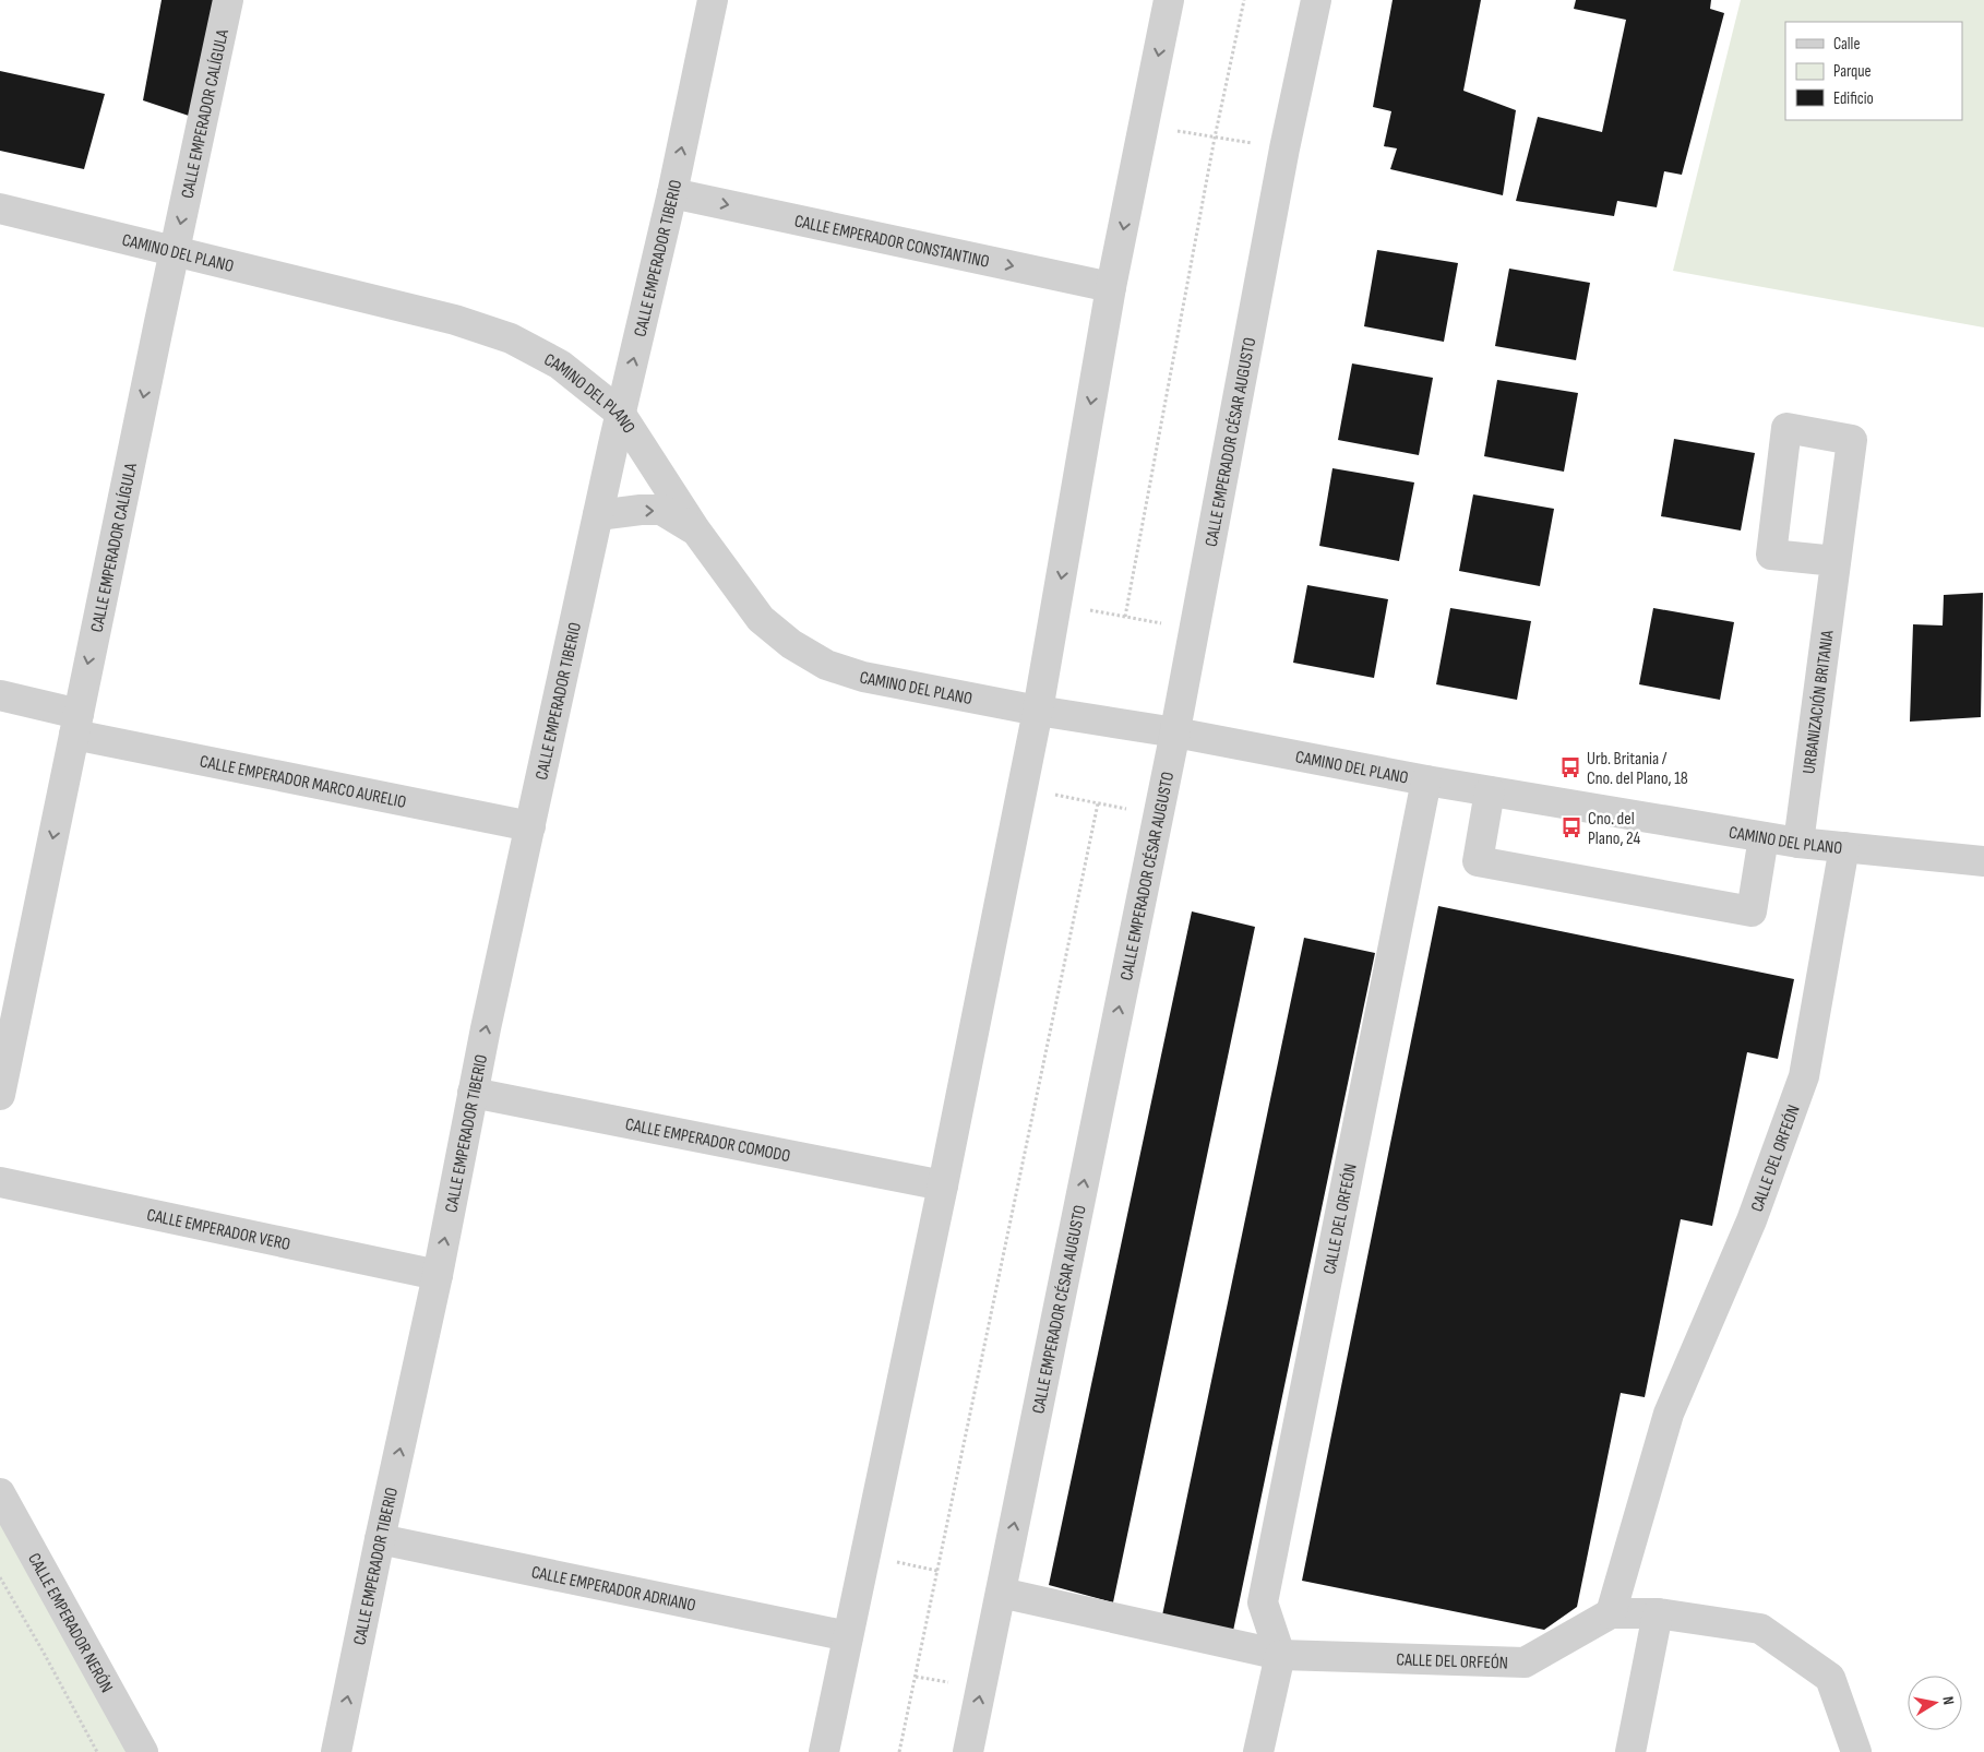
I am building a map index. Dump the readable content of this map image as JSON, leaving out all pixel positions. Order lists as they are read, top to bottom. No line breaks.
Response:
{"streets":{"street":["CALLE EMPERADOR CALÍGULA","CALLE EMPERADOR CONSTANTINO","CAMINO DEL PLANO","CALLE EMPERADOR TIBERIO","CALLE EMPERADOR CÉSAR AUGUSTO","URBANIZACIÓN BRITANIA","CALLE EMPERADOR MARCO AURELIO","CALLE EMPERADOR COMODO","CALLE DEL ORFEÓN","CALLE EMPERADOR VERO","CALLE EMPERADOR ADRIANO","CALLE EMPERADOR NERÓN"]},"crossings":[["CALLE EMPERADOR CALÍGULA","CAMINO DEL PLANO"],["CALLE EMPERADOR CALÍGULA","CALLE EMPERADOR MARCO AURELIO"],["CALLE EMPERADOR CONSTANTINO","CALLE EMPERADOR TIBERIO"],["CAMINO DEL PLANO","CALLE EMPERADOR TIBERIO"],["CAMINO DEL PLANO","CALLE EMPERADOR CÉSAR AUGUSTO"],["CAMINO DEL PLANO","URBANIZACIÓN BRITANIA"],["CAMINO DEL PLANO","CALLE DEL ORFEÓN"],["CALLE EMPERADOR TIBERIO","CALLE EMPERADOR MARCO AURELIO"],["CALLE EMPERADOR TIBERIO","CALLE EMPERADOR COMODO"],["CALLE EMPERADOR TIBERIO","CALLE EMPERADOR VERO"],["CALLE EMPERADOR TIBERIO","CALLE EMPERADOR ADRIANO"],["CALLE EMPERADOR CÉSAR AUGUSTO","CALLE DEL ORFEÓN"]],"one_way":["CALLE EMPERADOR CALÍGULA","CALLE EMPERADOR CONSTANTINO","CALLE EMPERADOR TIBERIO"],"places":{"bus stop":["Urb. Britania / Cno. del Plano, 18","Cno. del Plano, 24"]},"legend":["Calle","Parque","Edificio"],"north":"right"}
